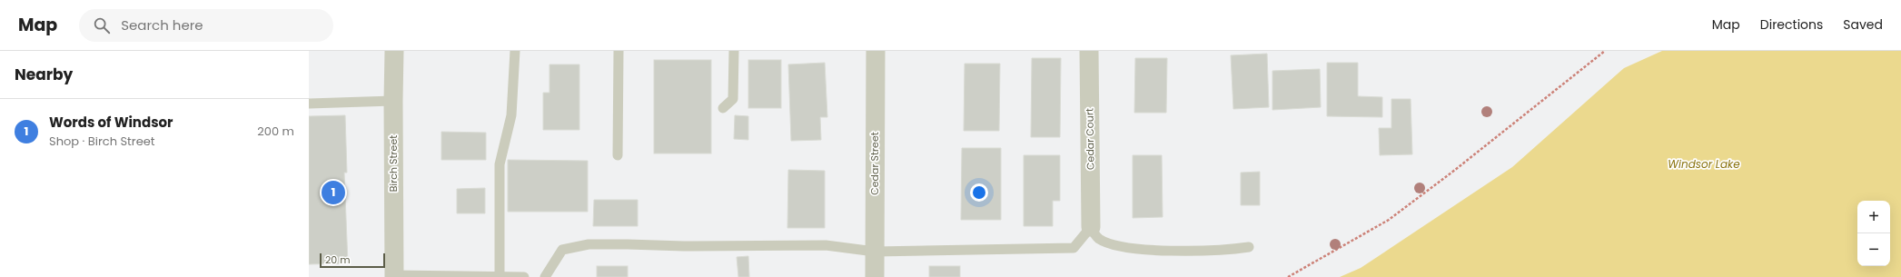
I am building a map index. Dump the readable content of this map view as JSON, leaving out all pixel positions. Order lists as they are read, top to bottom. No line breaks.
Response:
{"streets":{"street":["Cedar Court","Birch Street","Cedar Street"]},"water":["Windsor Lake"],"scale_bar":"20 m","page":{"header":"Map","search":"Search here","nav":["Map","Directions","Saved"],"heading":"Nearby","list":[{"mark":"1","name":"Words of Windsor","note":"Shop · Birch Street","value":"200 m"}],"pins":"1","map_buttons":["+","−"],"scale":"20 m"}}
